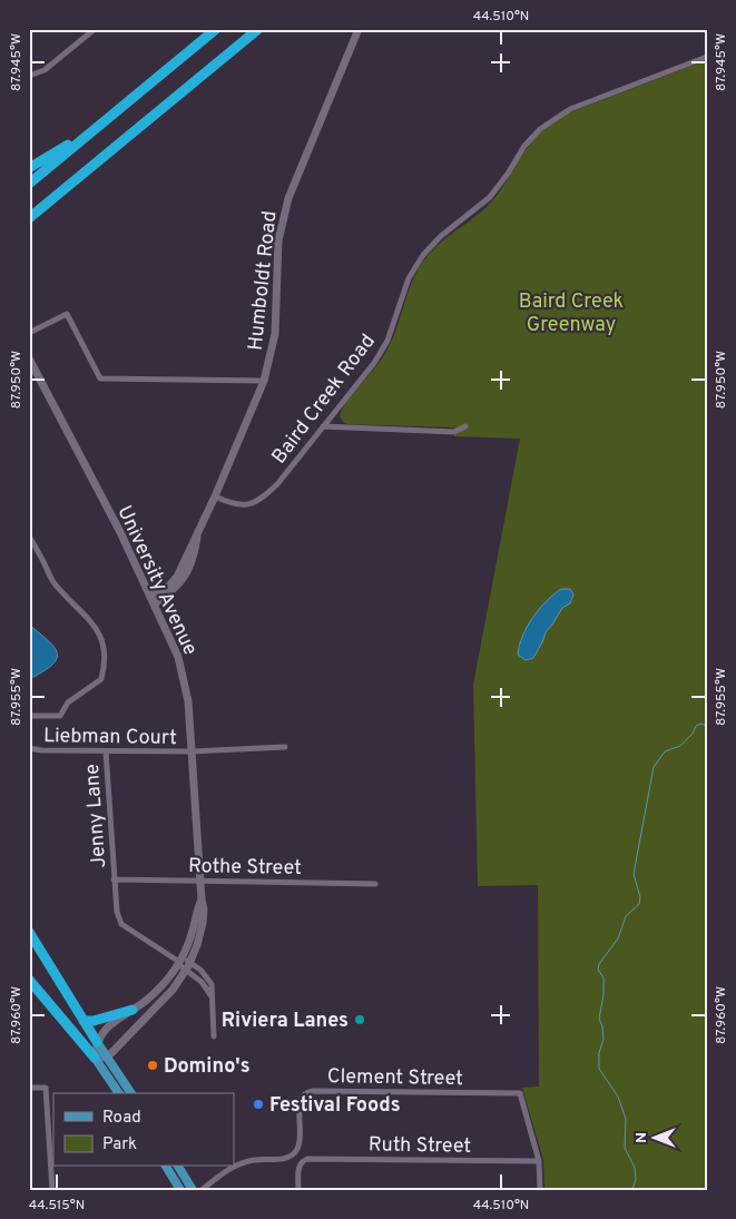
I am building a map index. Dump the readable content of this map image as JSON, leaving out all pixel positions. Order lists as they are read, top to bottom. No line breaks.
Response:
{"streets":{"main road":["Humboldt Road","University Avenue"],"street":["Baird Creek Road","Liebman Court","Jenny Lane","Rothe Street","Clement Street","Ruth Street"]},"crossings":[["Humboldt Road","Baird Creek Road"],["Humboldt Road","University Avenue"],["University Avenue","Liebman Court"],["University Avenue","Rothe Street"],["Liebman Court","Jenny Lane"],["Jenny Lane","Rothe Street"],["Clement Street","Ruth Street"]],"parks":["Baird Creek Greenway"],"places":["Riviera Lanes","Domino's","Festival Foods"],"legend":["Road","Park"],"north":"left","coordinates":["44.510°N","87.945°W","87.950°W","87.955°W","87.960°W","44.515°N"]}
